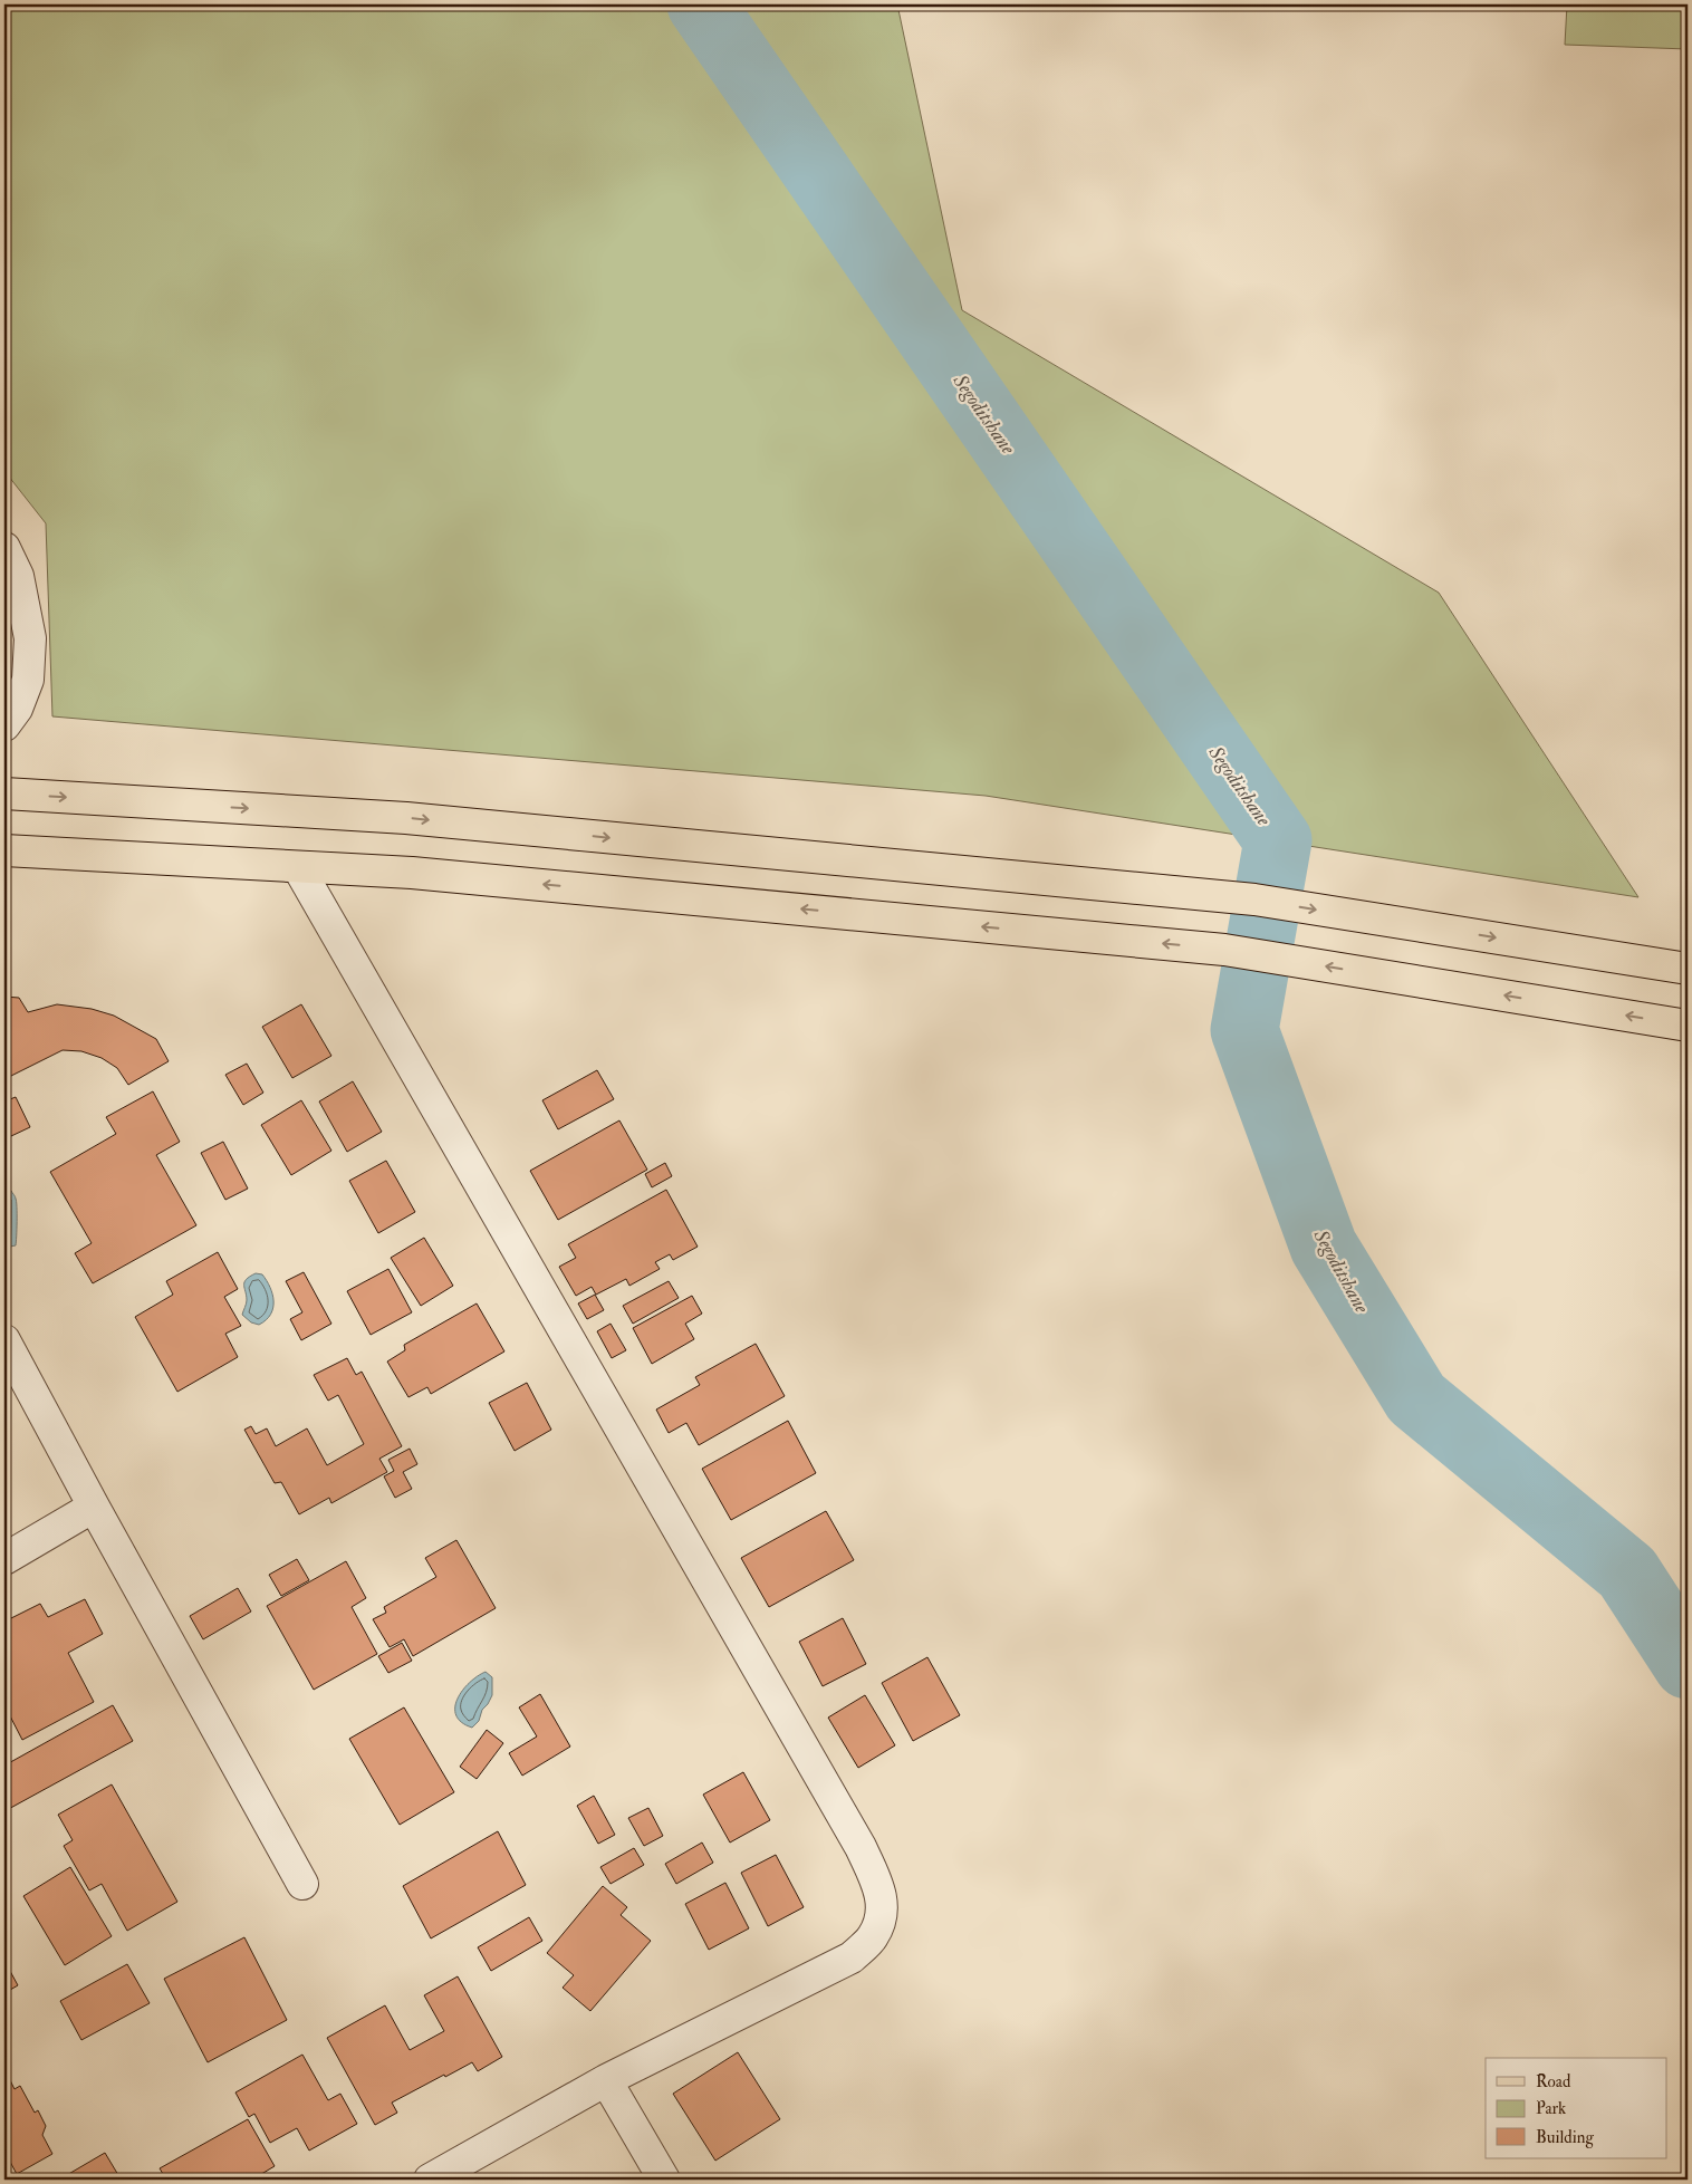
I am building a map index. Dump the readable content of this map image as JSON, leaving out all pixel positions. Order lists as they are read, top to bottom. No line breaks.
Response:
{"water":["Segoditshane"],"legend":["Road","Park","Building"]}
